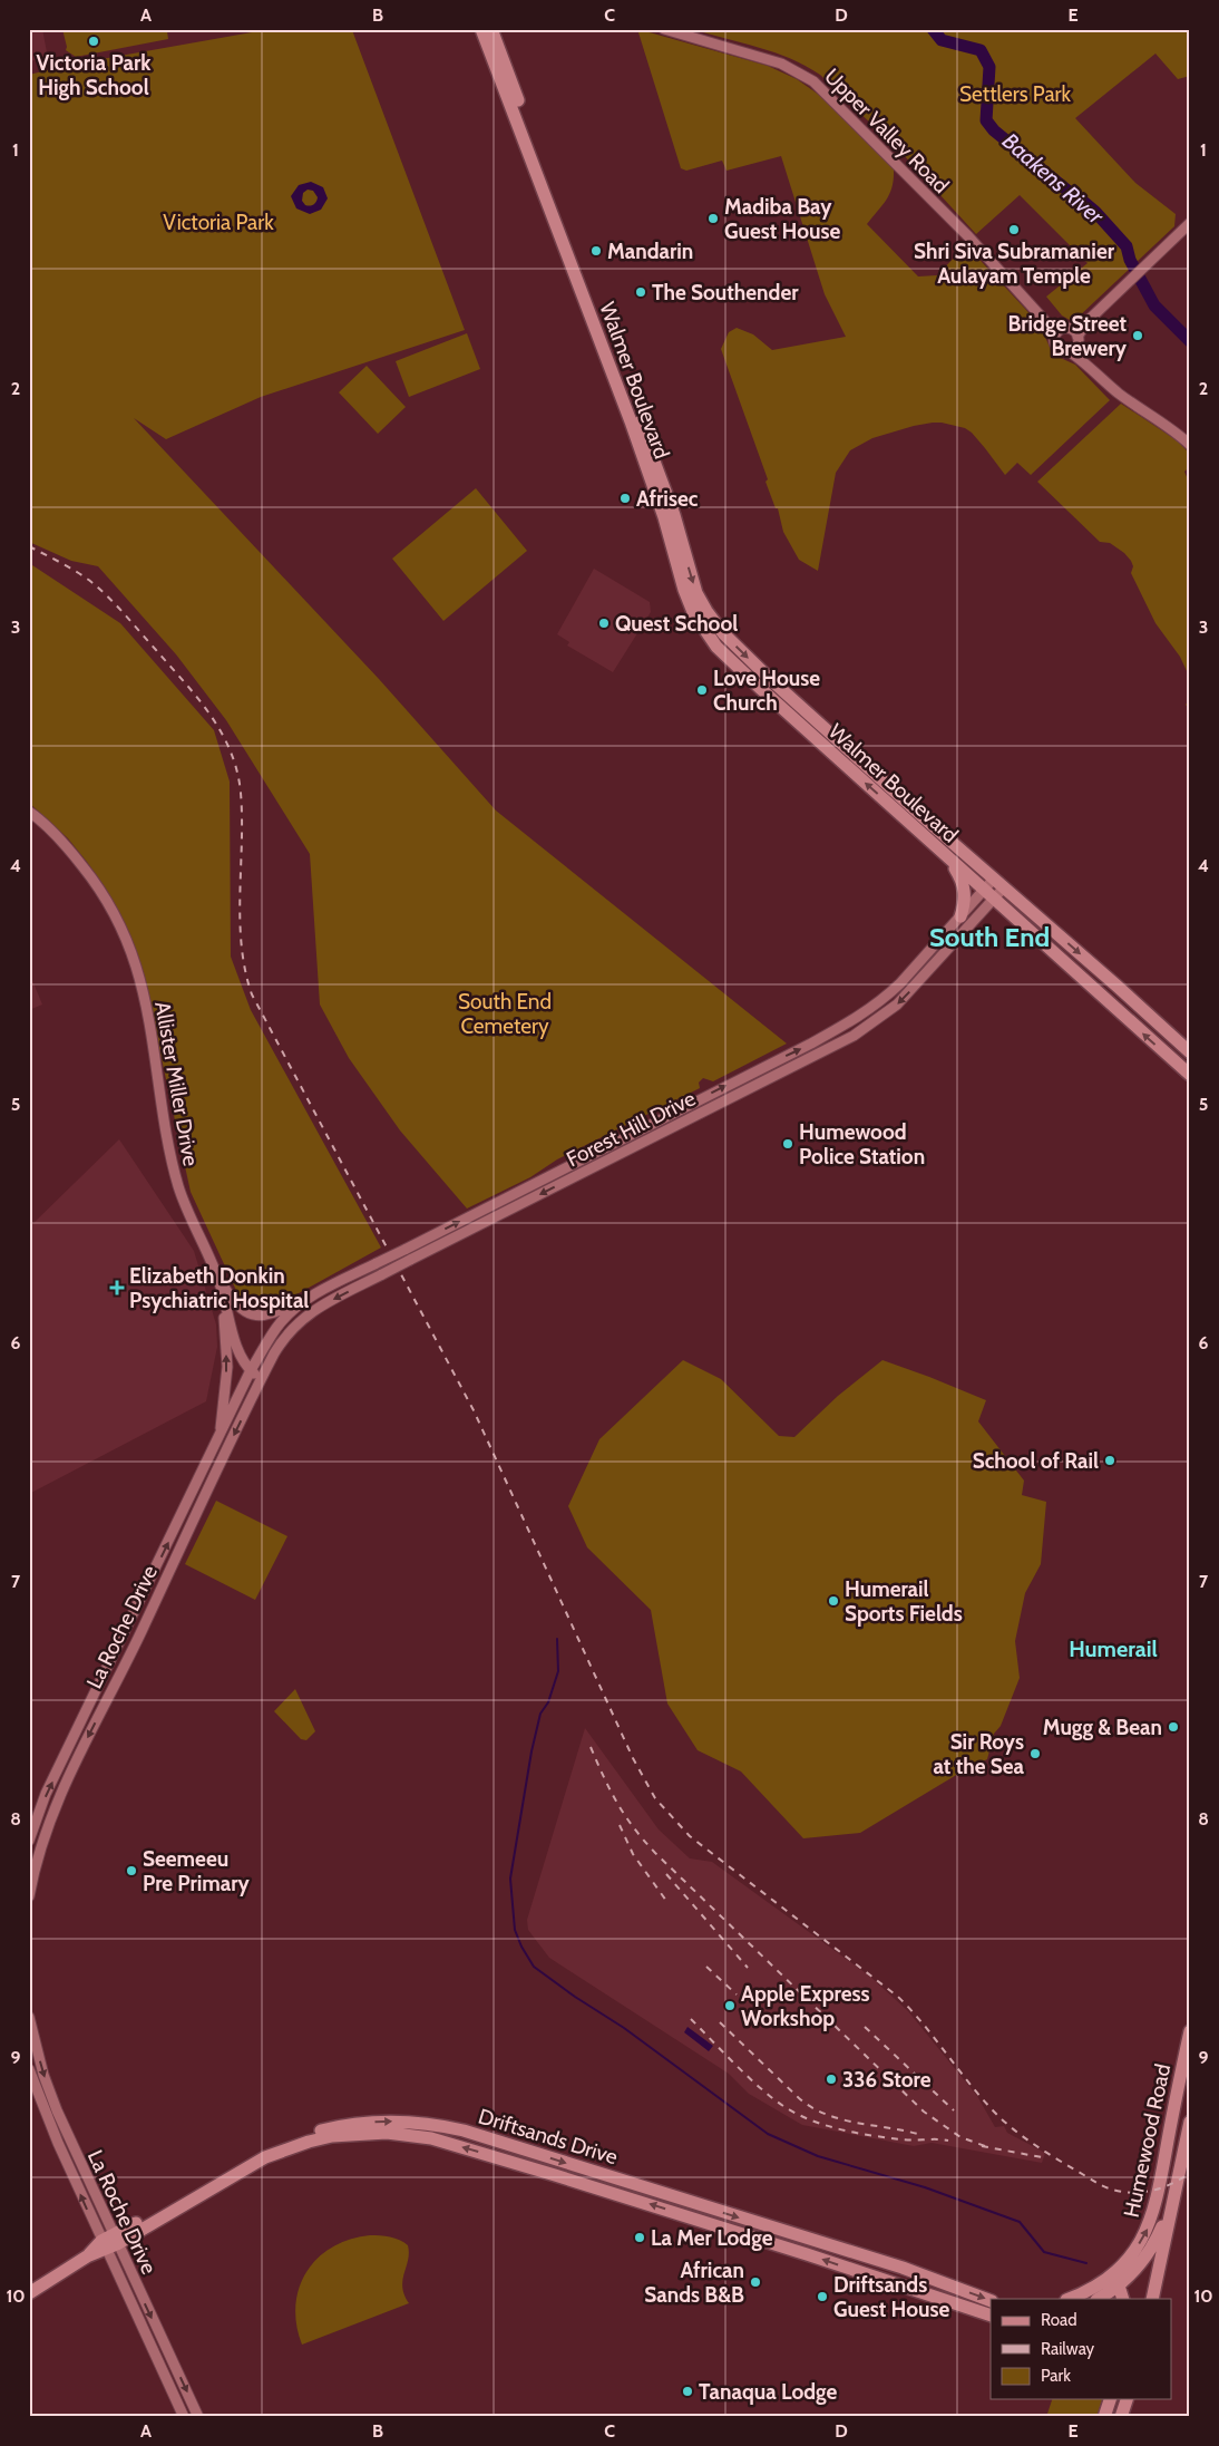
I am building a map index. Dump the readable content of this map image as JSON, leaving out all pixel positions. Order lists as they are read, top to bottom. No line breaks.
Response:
{"streets":{"main road":["Walmer Boulevard","Driftsands Drive","Humewood Road"],"street":["Upper Valley Road","Allister Miller Drive","Forest Hill Drive","La Roche Drive"]},"crossings":[["Walmer Boulevard","Forest Hill Drive"],["Allister Miller Drive","Forest Hill Drive"],["Allister Miller Drive","La Roche Drive"],["Forest Hill Drive","La Roche Drive"],["La Roche Drive","Driftsands Drive"]],"districts":["South End","Humerail"],"water":["Baakens River"],"parks":["Settlers Park","Victoria Park","South End Cemetery"],"places":{"other":["Victoria Park High School","Madiba Bay Guest House","Shri Siva Subramanier Aulayam Temple","Mandarin","The Southender","Bridge Street Brewery","Afrisec","Quest School","Love House Church","Humewood Police Station","School of Rail","Humerail Sports Fields","Mugg & Bean","Sir Roys at the Sea","Seemeeu Pre Primary","Apple Express Workshop","336 Store","La Mer Lodge","African Sands B&B","Driftsands Guest House","Tanaqua Lodge"],"health":["Elizabeth Donkin Psychiatric Hospital"]},"legend":["Road","Railway","Park"],"grid":{"columns":["A","B","C","D","E"],"rows":["1","2","3","4","5","6","7","8","9","10"]}}
